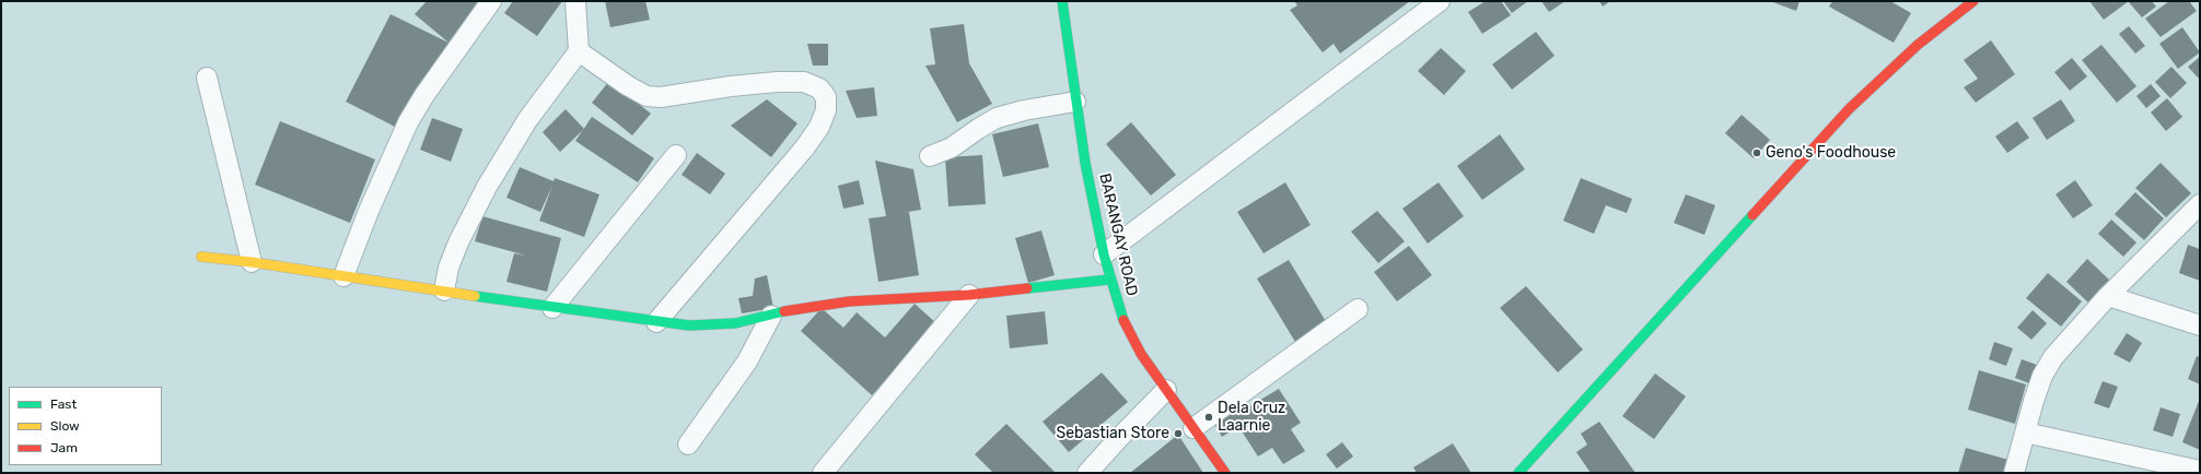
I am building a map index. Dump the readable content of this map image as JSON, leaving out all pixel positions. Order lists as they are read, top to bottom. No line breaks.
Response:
{"streets":{"street":["BARANGAY ROAD"]},"places":["Geno's Foodhouse","Dela Cruz Laarnie","Sebastian Store"],"legend":["Fast","Slow","Jam"]}
